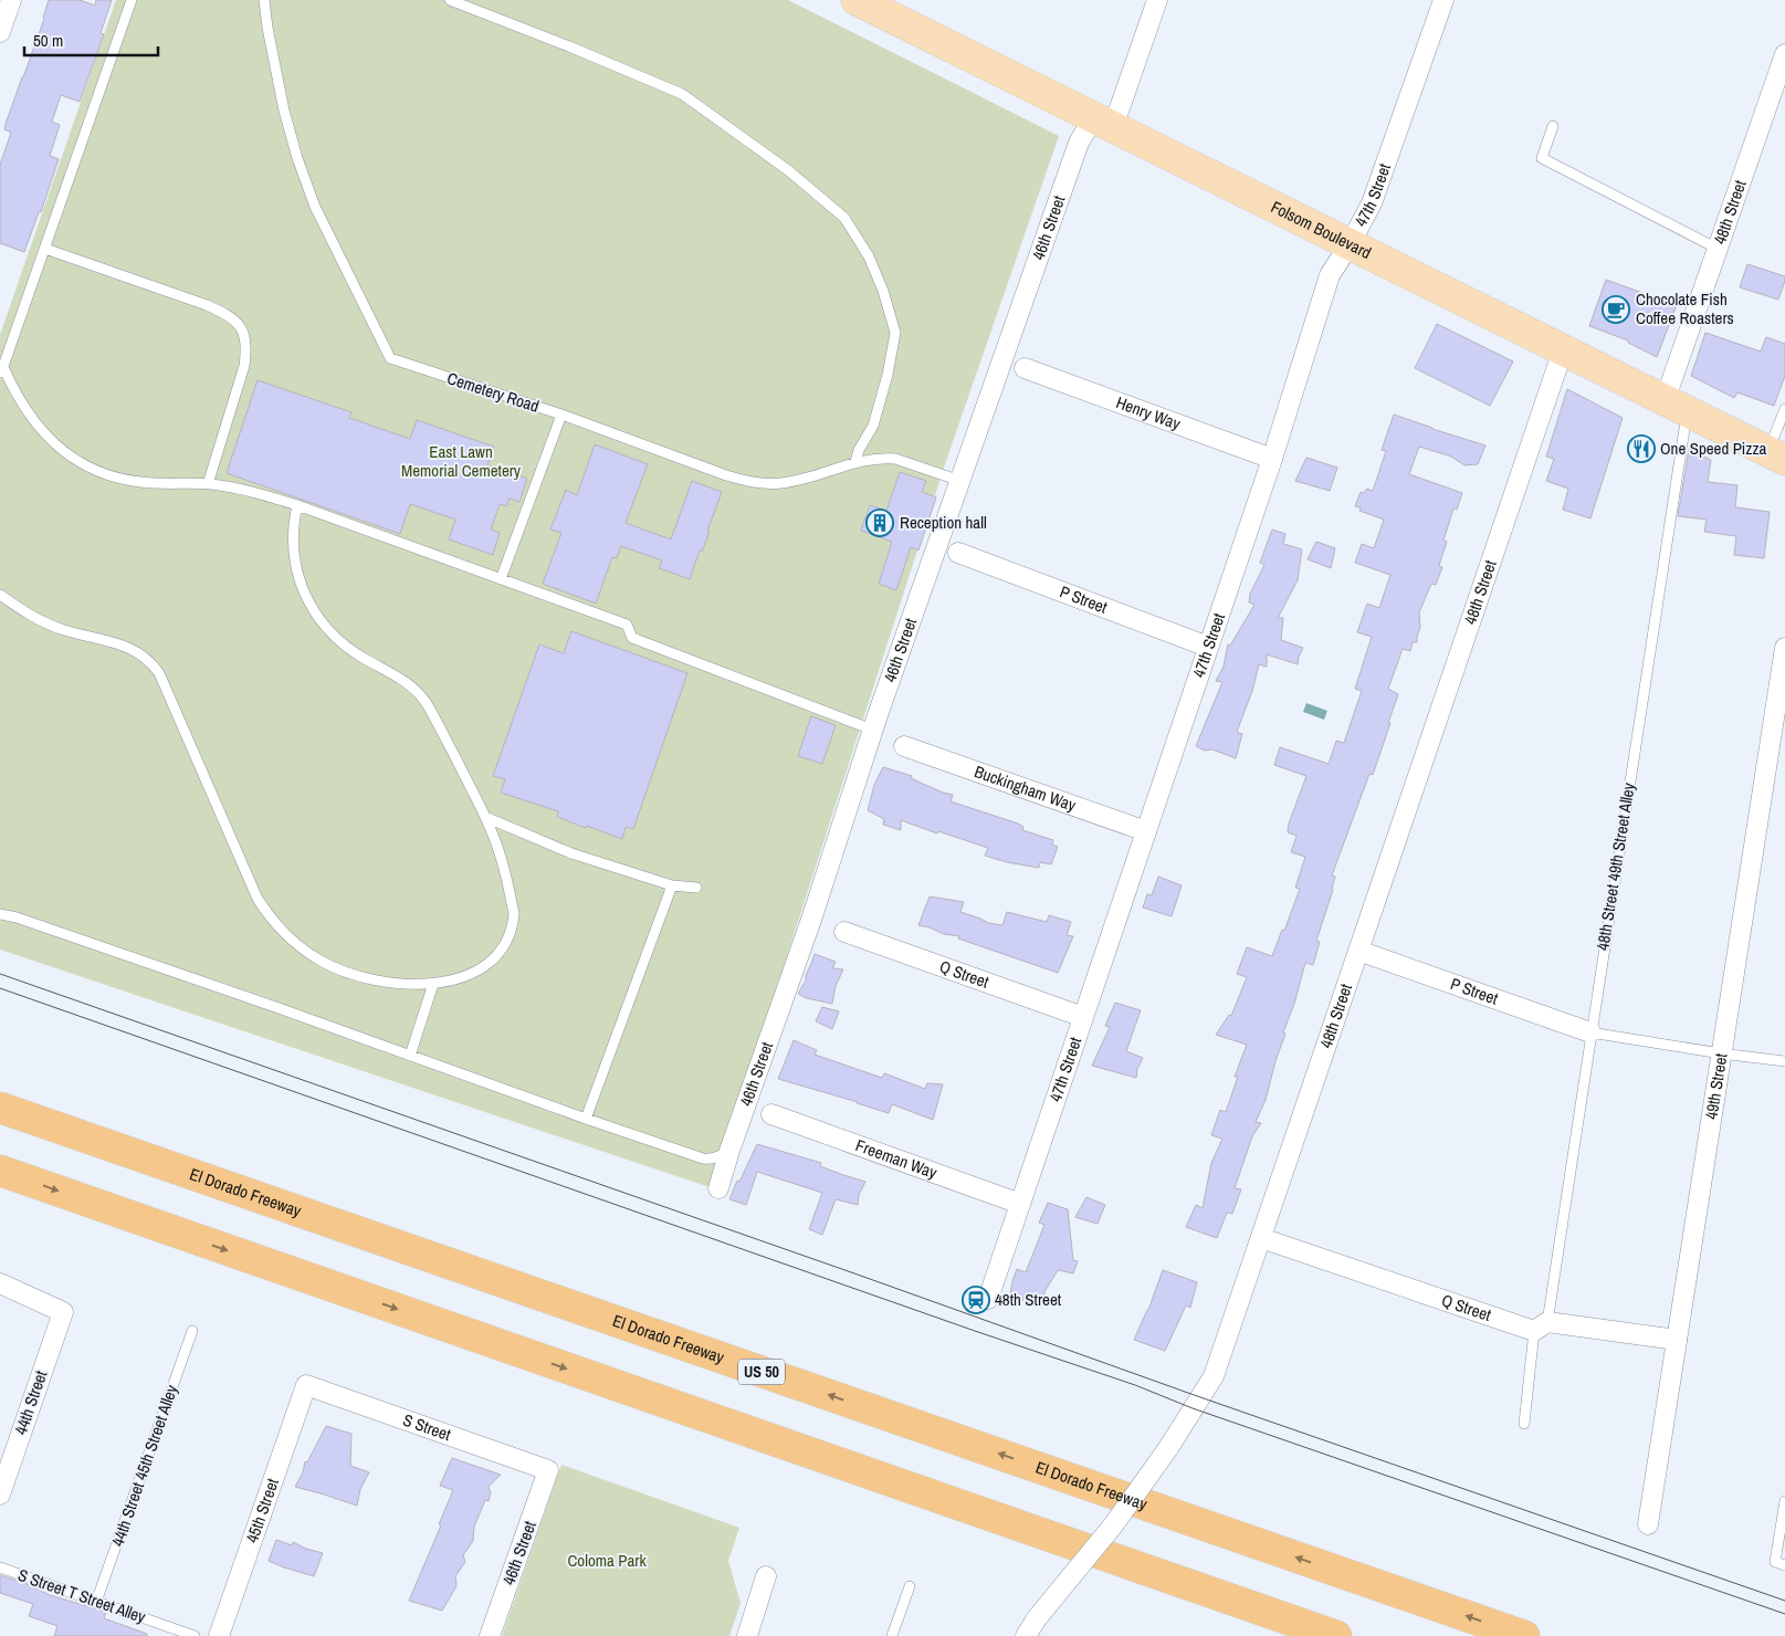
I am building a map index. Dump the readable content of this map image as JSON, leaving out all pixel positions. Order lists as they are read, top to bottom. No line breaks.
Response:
{"streets":{"highway":["El Dorado Freeway","US 50"],"main road":["Folsom Boulevard"],"street":["47th Street","48th Street","46th Street","Henry Way","P Street","Buckingham Way","Q Street","49th Street","Freeman Way","44th Street","S Street","45th Street"],"lane":["Cemetery Road","48th Street 49th Street Alley","44th Street 45th Street Alley","S Street T Street Alley"]},"crossings":[["47th Street","Folsom Boulevard"],["47th Street","Henry Way"],["47th Street","P Street"],["47th Street","Buckingham Way"],["47th Street","Q Street"],["47th Street","Freeman Way"],["48th Street","Folsom Boulevard"],["48th Street","P Street"],["48th Street","48th Street 49th Street Alley"],["48th Street","Q Street"],["46th Street","Folsom Boulevard"],["46th Street","Cemetery Road"],["46th Street","S Street"],["Folsom Boulevard","48th Street 49th Street Alley"],["P Street","48th Street 49th Street Alley"],["48th Street 49th Street Alley","Q Street"],["Q Street","49th Street"],["S Street","45th Street"],["44th Street 45th Street Alley","S Street T Street Alley"]],"parks":["East Lawn Memorial Cemetery","Coloma Park"],"places":{"cafe":["Chocolate Fish Coffee Roasters"],"restaurant":["One Speed Pizza"],"building":["Reception hall"],"station":["48th Street"]},"scale_bar":"50 m"}
